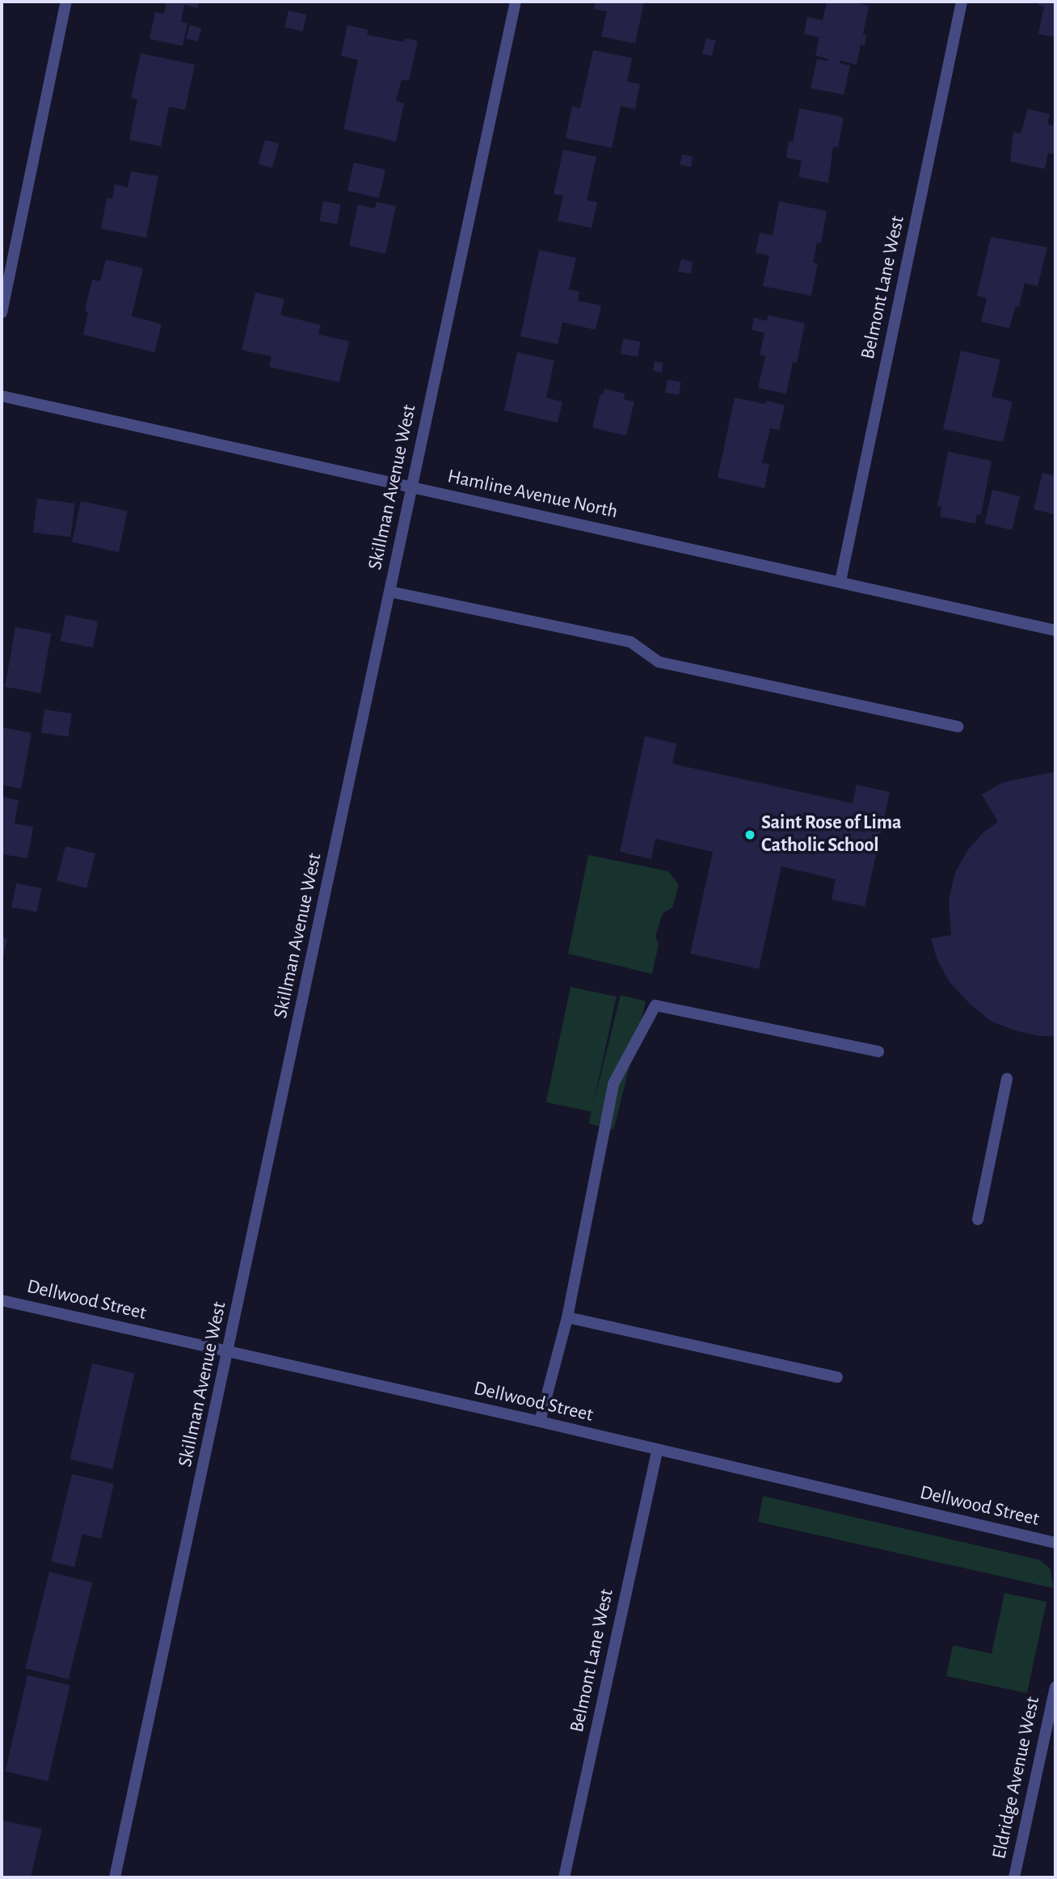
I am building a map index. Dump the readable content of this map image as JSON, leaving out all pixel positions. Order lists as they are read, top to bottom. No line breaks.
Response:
{"streets":{"street":["Belmont Lane West","Skillman Avenue West","Hamline Avenue North","Dellwood Street","Eldridge Avenue West"]},"crossings":[["Belmont Lane West","Hamline Avenue North"],["Belmont Lane West","Dellwood Street"],["Skillman Avenue West","Hamline Avenue North"],["Skillman Avenue West","Dellwood Street"]],"places":["Saint Rose of Lima Catholic School"]}
